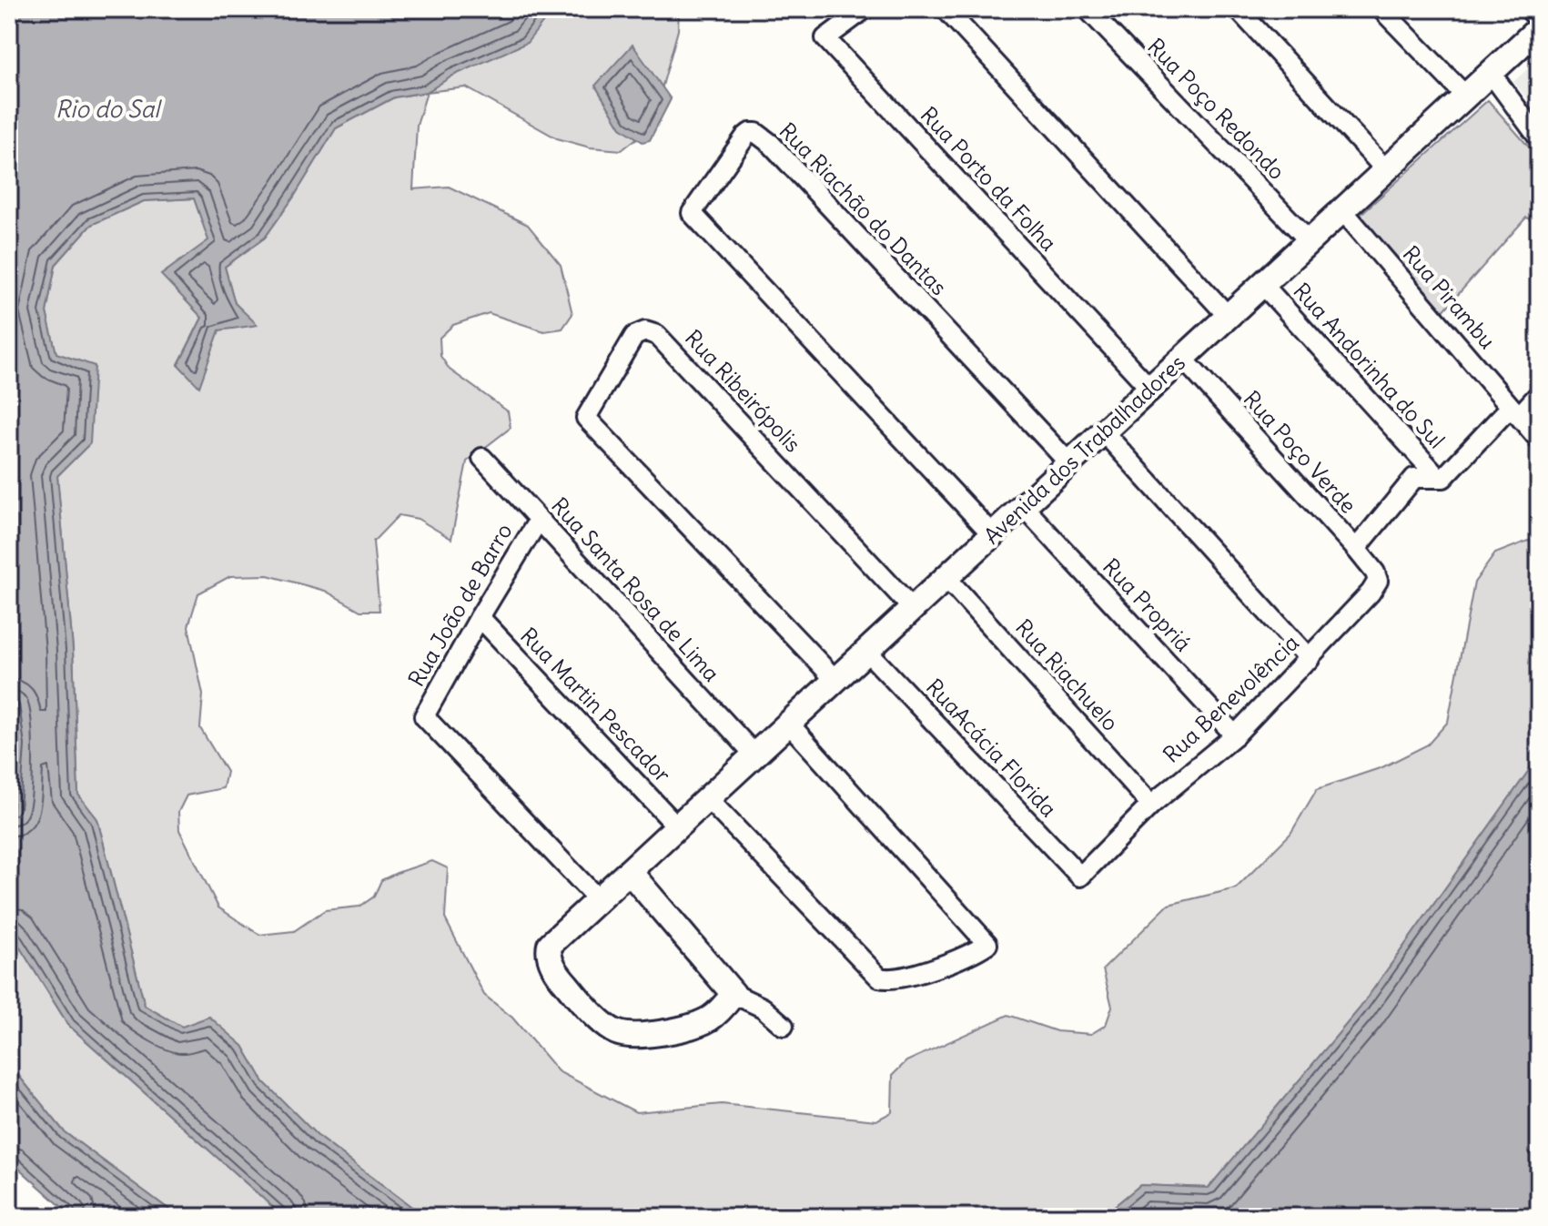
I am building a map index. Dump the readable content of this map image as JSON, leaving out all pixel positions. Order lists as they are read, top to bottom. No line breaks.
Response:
{"streets":{"street":["Rua Poço Redondo","Rua Porto da Folha","Rua Riachão do Dantas","Rua Pirambu","Rua Andorinha do Sul","Rua Ribeirópolis","Avenida dos Trabalhadores","Rua Poço Verde","Rua Santa Rosa de Lima","Rua João de Barro","Rua Propriá","Rua Riachuelo","Rua Benevolência","Rua Martin Pescador","RuaAcácia Florida"]},"crossings":[["Rua Poço Redondo","Avenida dos Trabalhadores"],["Rua Porto da Folha","Avenida dos Trabalhadores"],["Rua Riachão do Dantas","Avenida dos Trabalhadores"],["Rua Pirambu","Avenida dos Trabalhadores"],["Rua Andorinha do Sul","Avenida dos Trabalhadores"],["Rua Ribeirópolis","Avenida dos Trabalhadores"],["Avenida dos Trabalhadores","Rua Poço Verde"],["Avenida dos Trabalhadores","Rua Santa Rosa de Lima"],["Avenida dos Trabalhadores","Rua João de Barro"],["Avenida dos Trabalhadores","Rua Propriá"],["Avenida dos Trabalhadores","Rua Riachuelo"],["Avenida dos Trabalhadores","Rua Martin Pescador"],["Avenida dos Trabalhadores","RuaAcácia Florida"],["Rua Poço Verde","Rua Benevolência"],["Rua Santa Rosa de Lima","Rua João de Barro"],["Rua João de Barro","Rua Martin Pescador"],["Rua Propriá","Rua Benevolência"],["Rua Riachuelo","Rua Benevolência"],["Rua Benevolência","RuaAcácia Florida"]],"water":["Rio do Sal"]}
